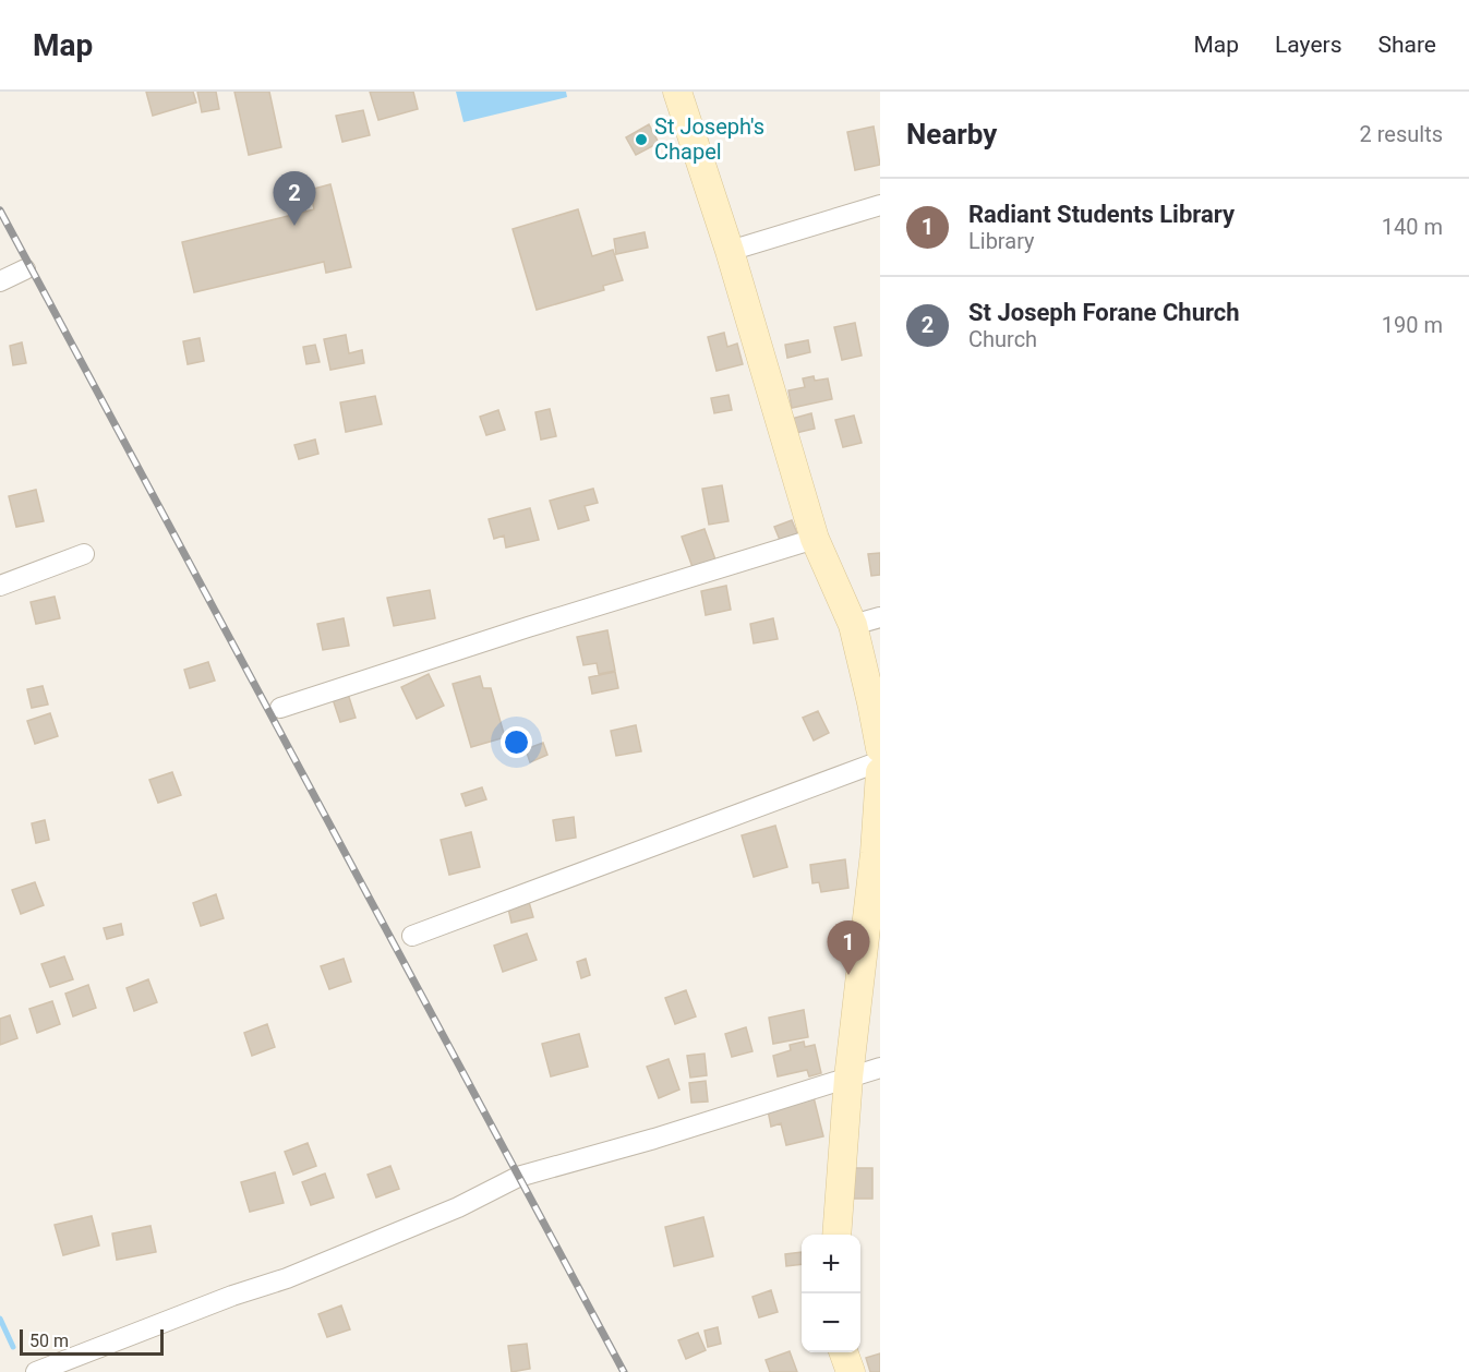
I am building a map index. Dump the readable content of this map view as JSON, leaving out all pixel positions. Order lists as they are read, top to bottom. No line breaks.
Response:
{"places":["St Joseph's Chapel"],"scale_bar":"50 m","page":{"header":"Map","nav":["Map","Layers","Share"],"heading":["Nearby","2 results"],"pins":["2","1"],"list":[{"mark":"1","name":"Radiant Students Library","note":"Library","value":"140 m"},{"mark":"2","name":"St Joseph Forane Church","note":"Church","value":"190 m"}],"map_buttons":["+","−"],"scale":"50 m"}}
